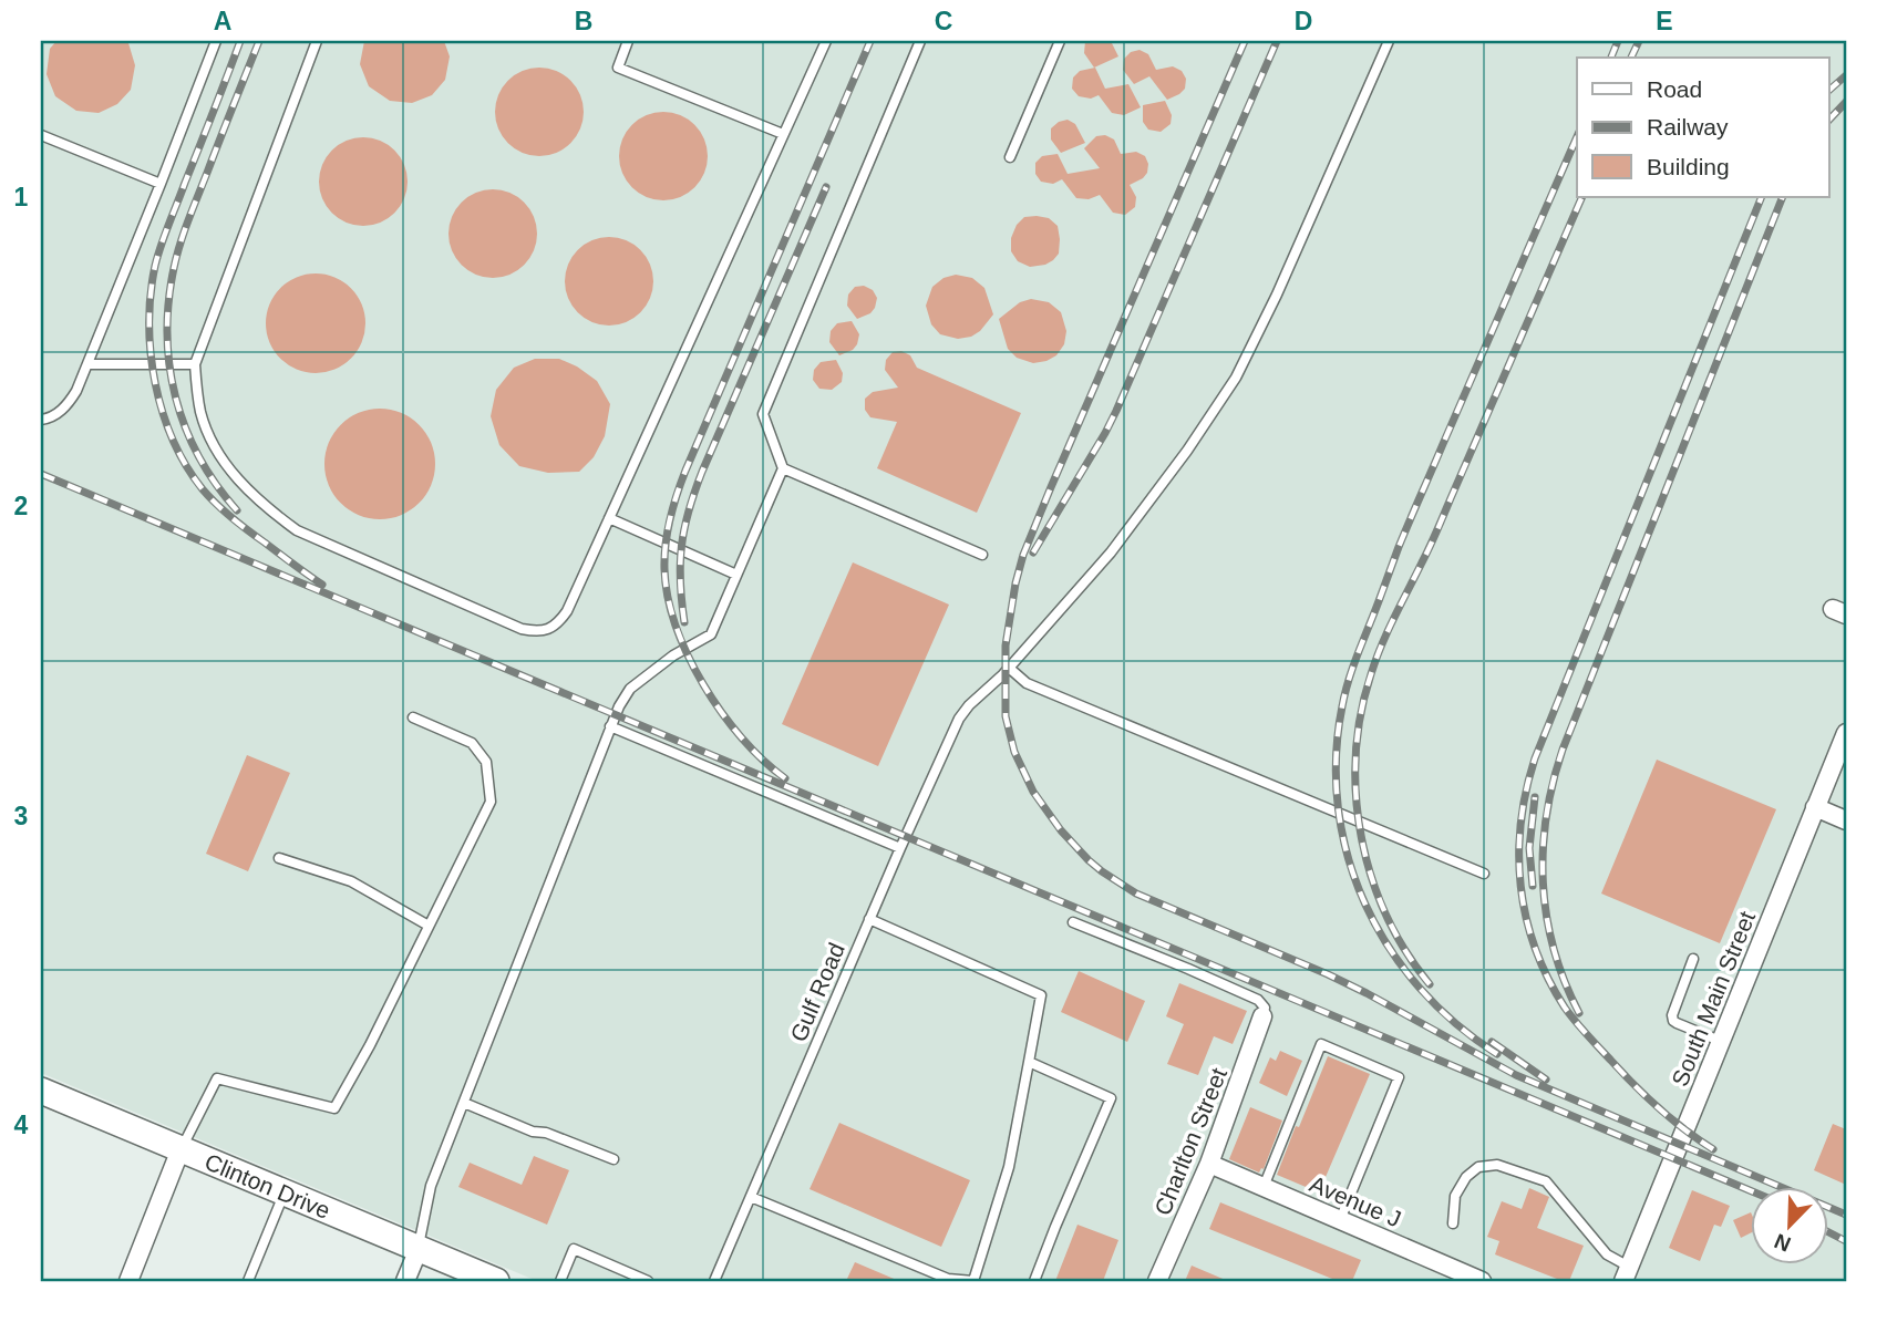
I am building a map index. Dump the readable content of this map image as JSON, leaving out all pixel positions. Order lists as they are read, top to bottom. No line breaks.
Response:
{"streets":{"main road":["Clinton Drive"],"street":["South Main Street","Charlton Street","Avenue J"],"lane":["Gulf Road"]},"crossings":[["Charlton Street","Avenue J"]],"legend":["Road","Railway","Building"],"north":"bottom left","grid":{"columns":["A","B","C","D","E"],"rows":["1","2","3","4"]}}
